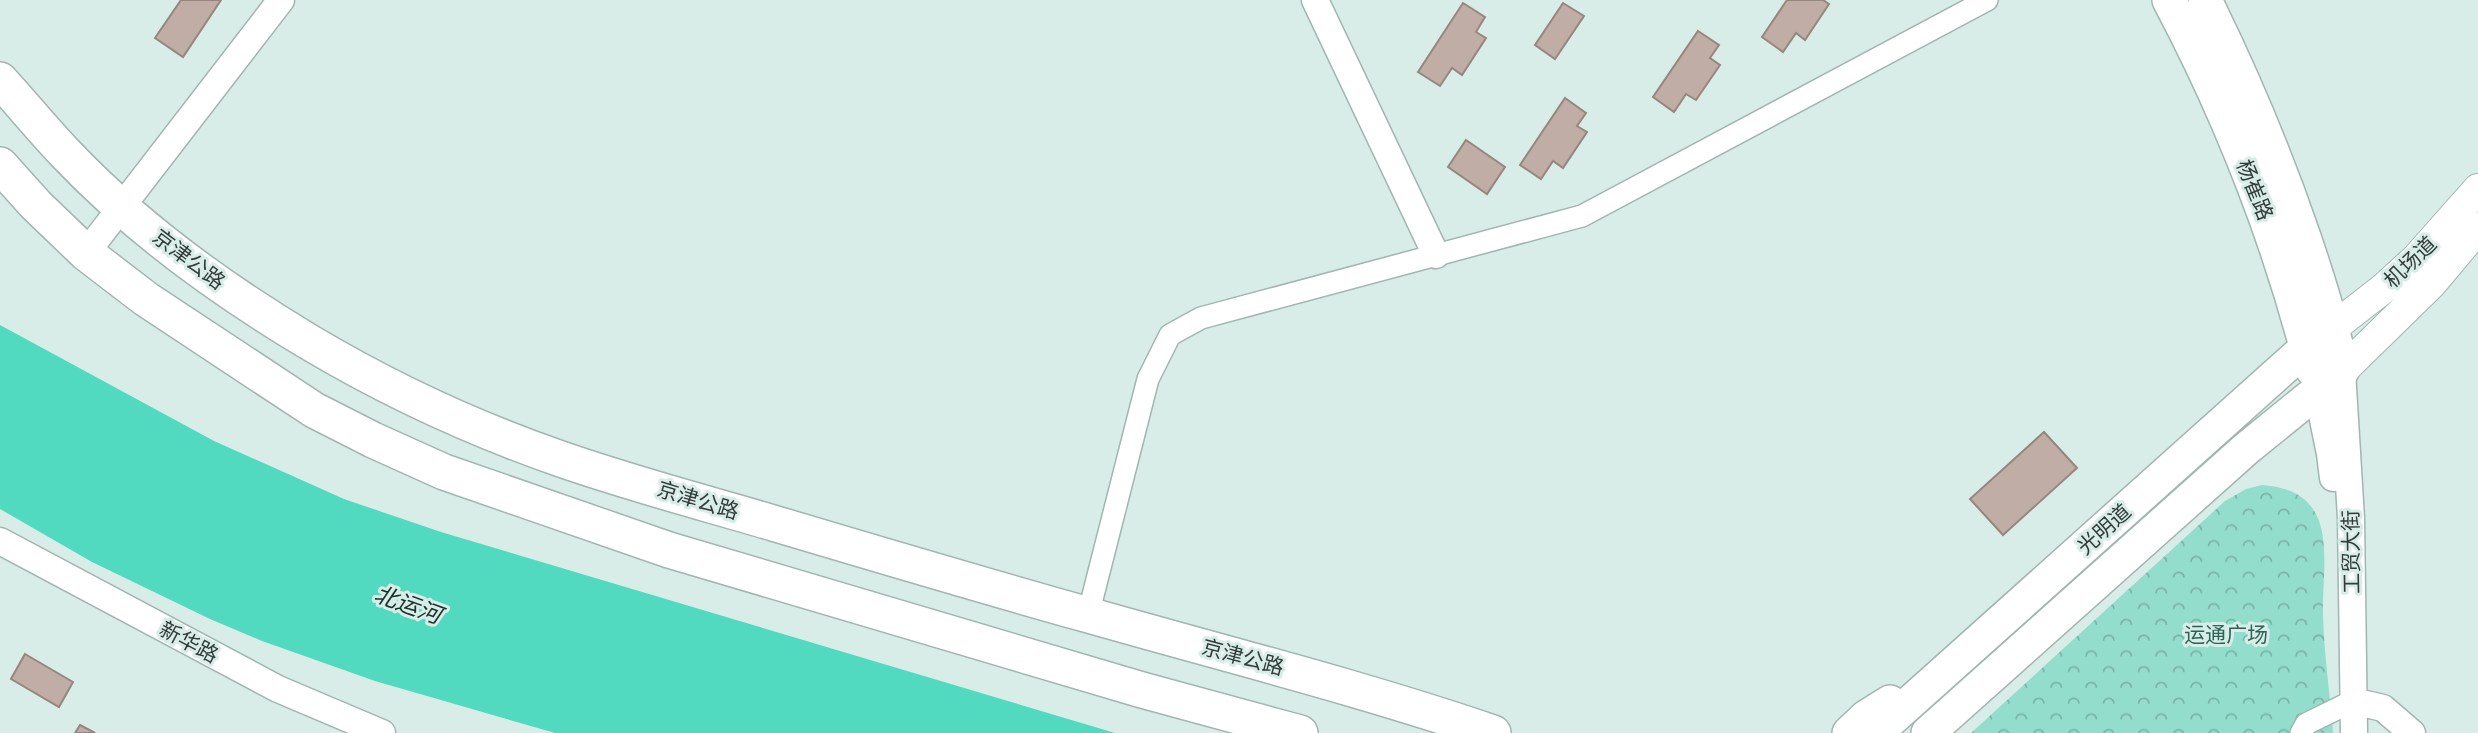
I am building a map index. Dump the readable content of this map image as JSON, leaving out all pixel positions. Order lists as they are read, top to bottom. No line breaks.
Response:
{"streets":{"highway":["京津公路"],"main road":["杨崔路","机场道","光明道"],"street":["工贸大街","新华路"]},"crossings":[["杨崔路","机场道"],["杨崔路","光明道"],["杨崔路","工贸大街"],["机场道","光明道"],["机场道","工贸大街"],["光明道","工贸大街"]],"water":["北运河"],"parks":["运通广场"]}
